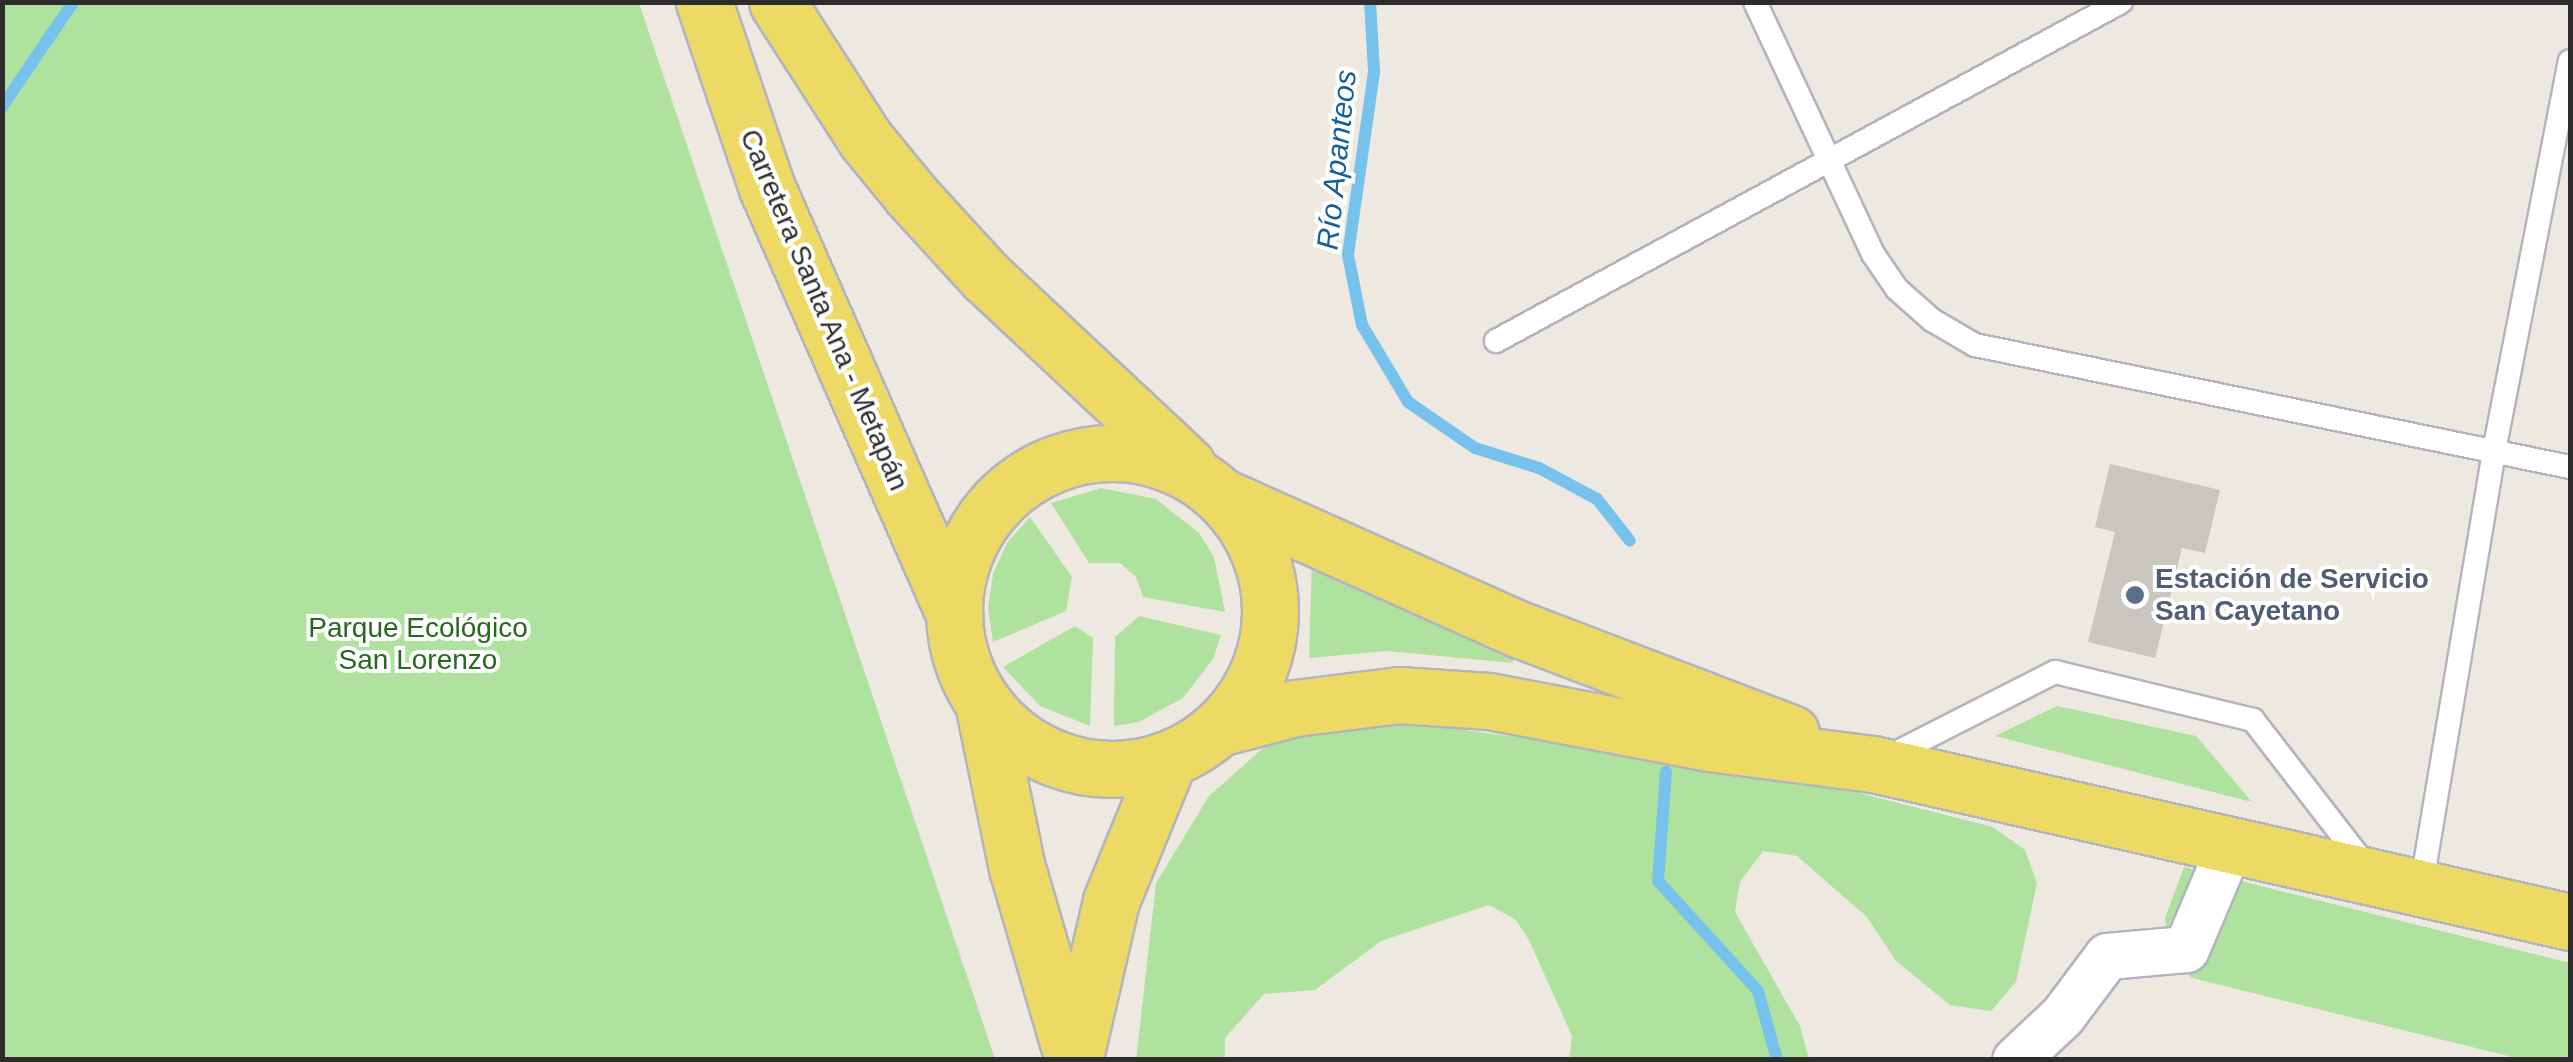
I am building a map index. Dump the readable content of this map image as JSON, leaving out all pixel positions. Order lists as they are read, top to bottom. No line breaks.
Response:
{"streets":{"main road":["Carretera Santa Ana - Metapán"]},"water":["Río Apanteos"],"parks":["Parque Ecológico San Lorenzo"],"places":["Estación de Servicio San Cayetano"]}
